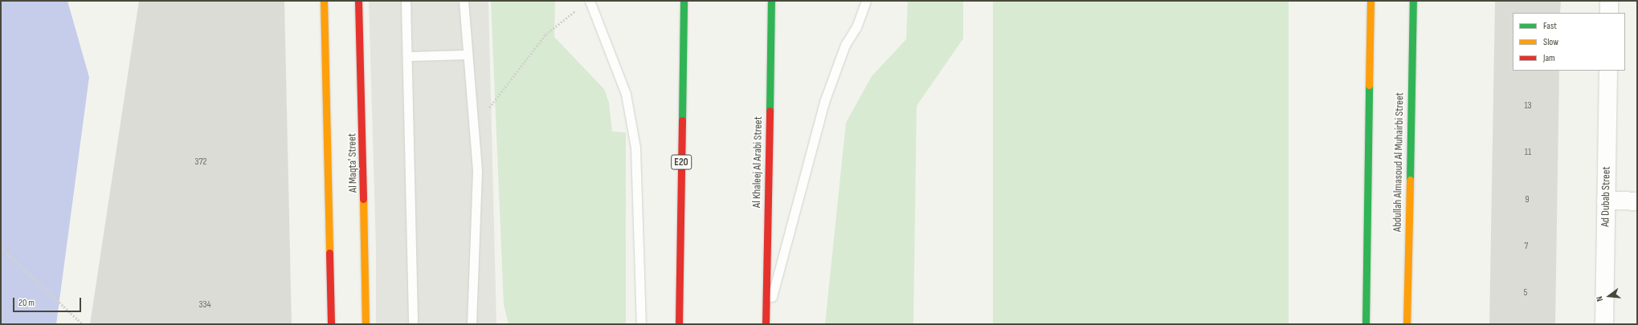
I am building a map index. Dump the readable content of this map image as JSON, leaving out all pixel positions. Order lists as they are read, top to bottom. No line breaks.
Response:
{"streets":{"main road":["E20","Al Khaleej Al Arabi Street","Abdullah Almasoud Al Muhairbi Street","Al Maqta' Street"],"street":["Ad Dubab Street"]},"house_numbers":["13","11","372","9","7","5","334"],"legend":["Fast","Slow","Jam"],"scale_bar":"20 m","north":"left"}
